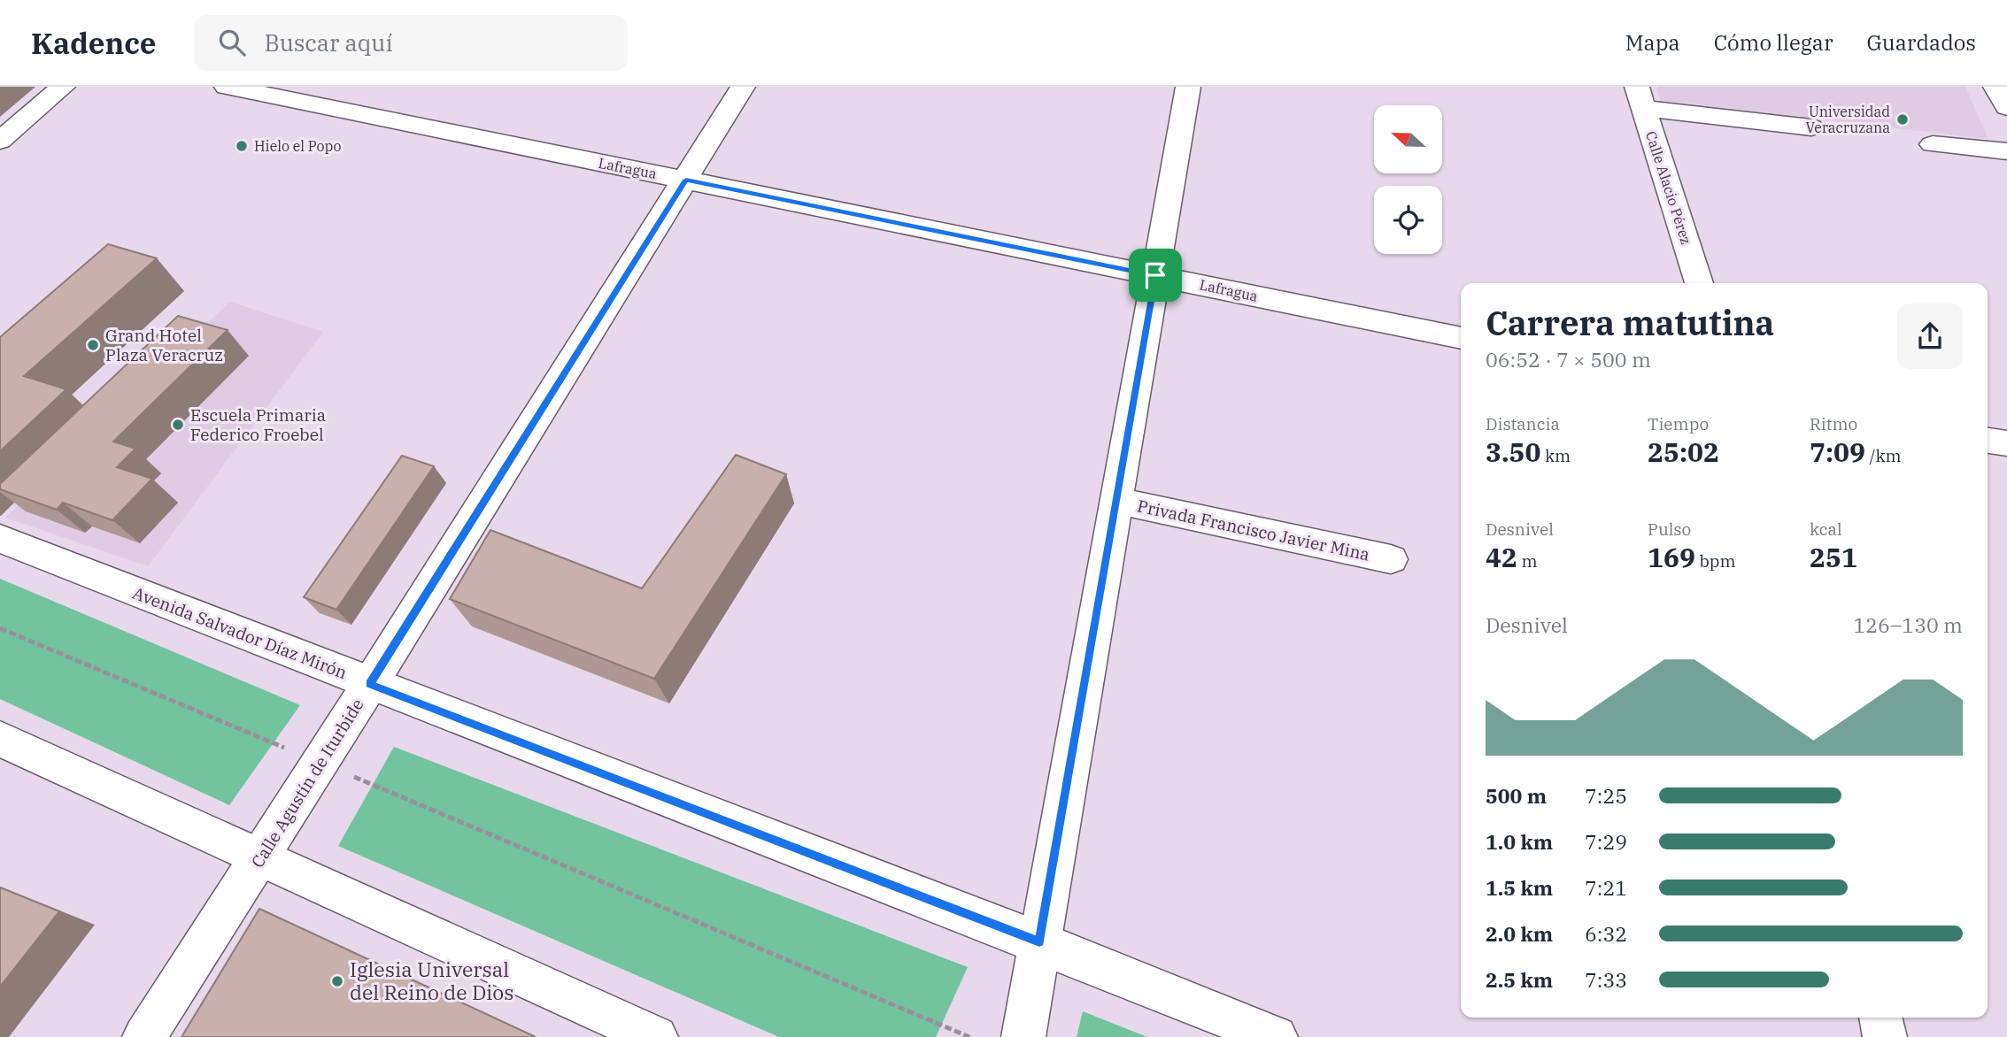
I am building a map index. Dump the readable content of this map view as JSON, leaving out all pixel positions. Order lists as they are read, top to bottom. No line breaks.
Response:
{"streets":{"street":["Lafragua","Calle Alacio Pérez","Privada Francisco Javier Mina","Avenida Salvador Díaz Mirón","Calle Agustín de Iturbide"]},"crossings":[["Lafragua","Calle Agustín de Iturbide"],["Avenida Salvador Díaz Mirón","Calle Agustín de Iturbide"]],"places":["Universidad Veracruzana","Hielo el Popo","Grand Hotel Plaza Veracruz","Escuela Primaria Federico Froebel","Iglesia Universal del Reino de Dios"],"north":"left","page":{"header":"Kadence","search":"Buscar aquí","nav":["Mapa","Cómo llegar","Guardados"],"heading":["Carrera matutina","06:52 · 7 × 500 m"],"stats":[["Distancia","3.50 km"],["Tiempo","25:02"],["Ritmo","7:09 /km"],["Desnivel","42 m"],["Pulso","169 bpm"],["kcal","251"]],"chart":["Desnivel","126–130 m"],"list":[{"name":"500 m","note":"7:25"},{"name":"1.0 km","note":"7:29"},{"name":"1.5 km","note":"7:21"},{"name":"2.0 km","note":"6:32"},{"name":"2.5 km","note":"7:33"}]}}
